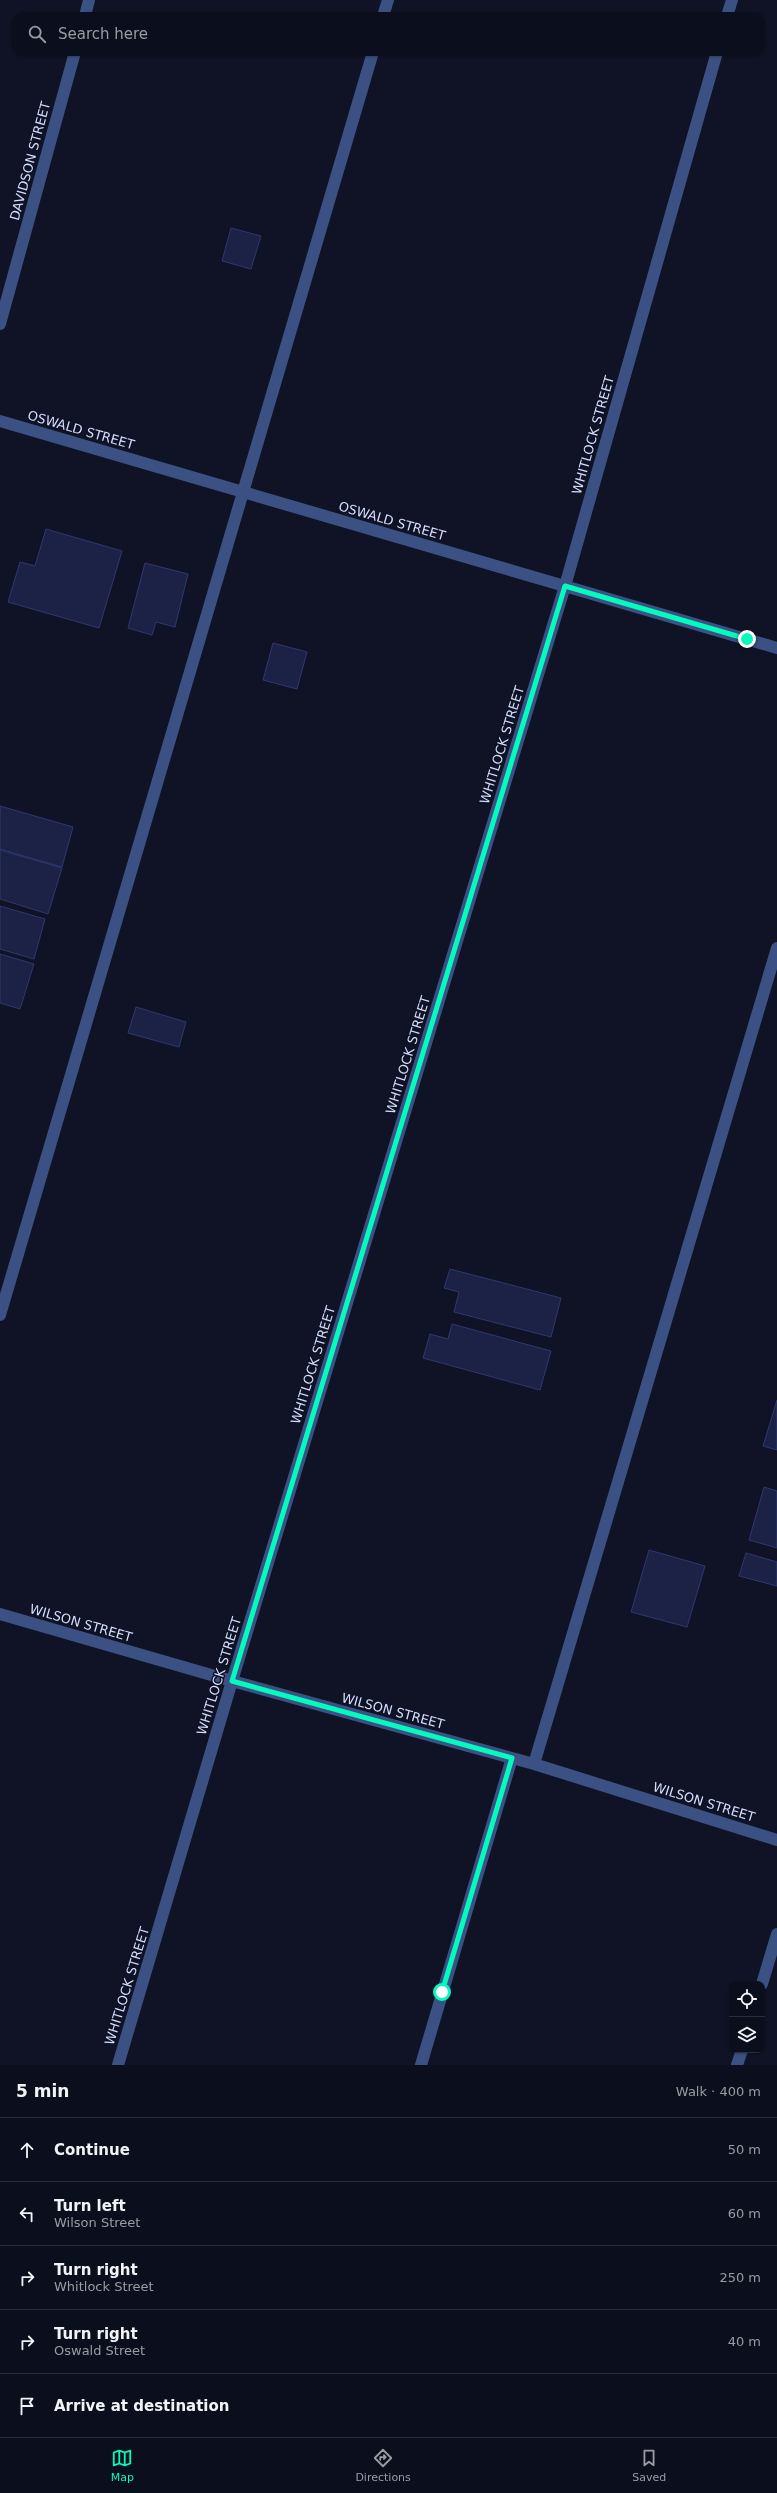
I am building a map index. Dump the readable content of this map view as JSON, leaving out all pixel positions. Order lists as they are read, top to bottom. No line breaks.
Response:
{"streets":{"street":["DAVIDSON STREET","OSWALD STREET","WHITLOCK STREET","WILSON STREET"]},"crossings":[["OSWALD STREET","WHITLOCK STREET"],["WHITLOCK STREET","WILSON STREET"]],"page":{"search":"Search here","heading":["5 min","Walk · 400 m"],"list":[["Continue","50 m"],["Turn left","Wilson Street","60 m"],["Turn right","Whitlock Street","250 m"],["Turn right","Oswald Street","40 m"],"Arrive at destination"],"nav":["Map","Directions","Saved"]}}
